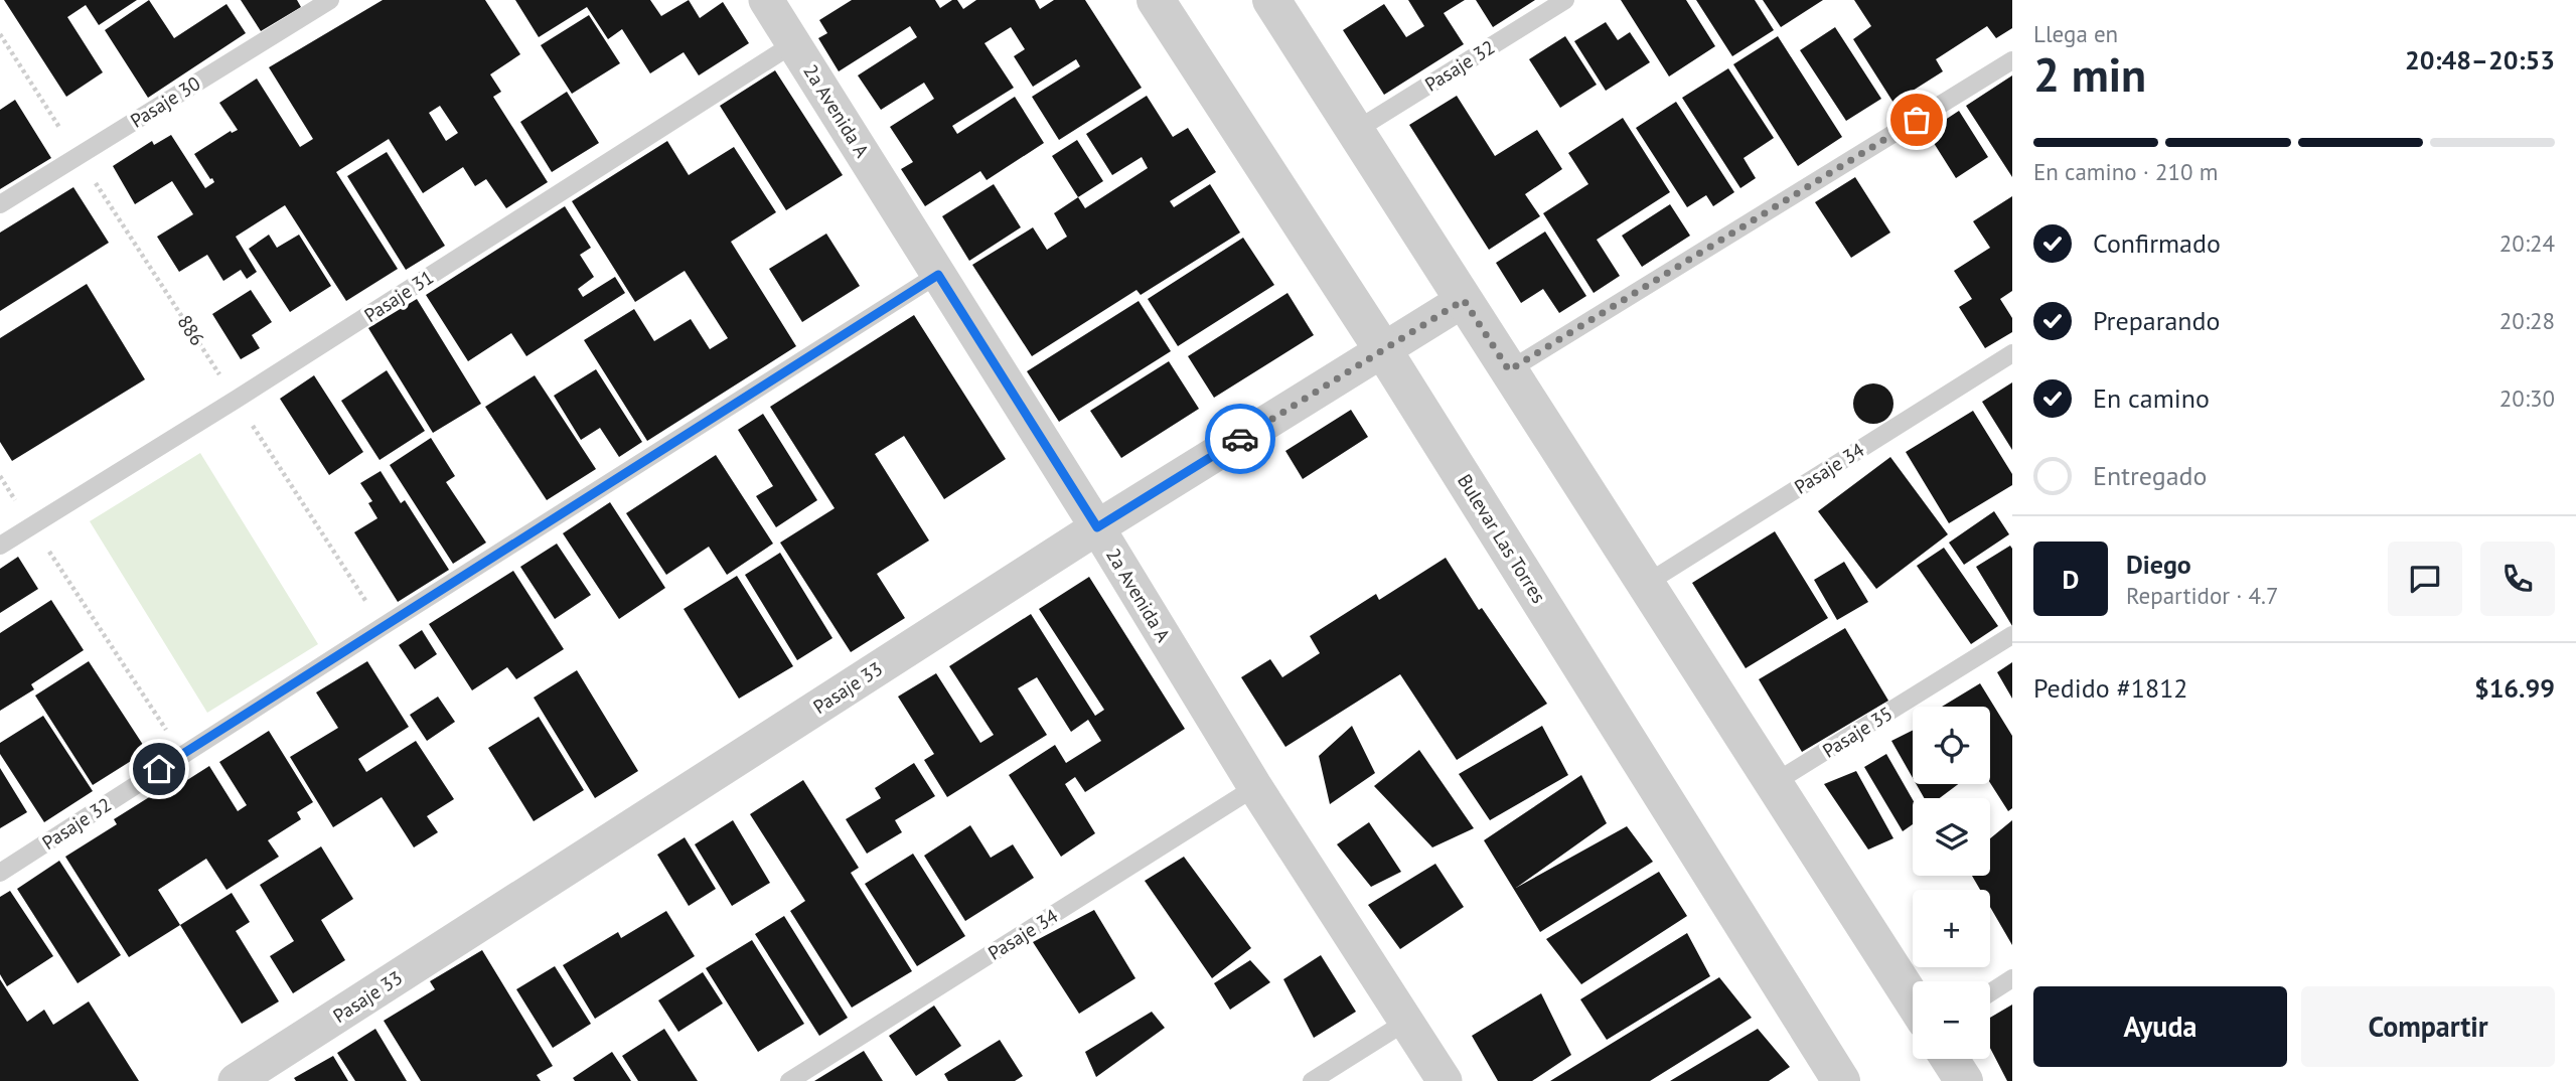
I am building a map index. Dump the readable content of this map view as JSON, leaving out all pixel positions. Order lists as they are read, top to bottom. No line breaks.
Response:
{"streets":{"street":["2a Avenida A","Bulevar Las Torres","Pasaje 33"],"lane":["Pasaje 32","Pasaje 30","Pasaje 31","Pasaje 34","Pasaje 35"],"path":["886"]},"crossings":[["Pasaje 32","2a Avenida A"],["Pasaje 32","886"],["Pasaje 30","886"],["2a Avenida A","Pasaje 31"],["2a Avenida A","Pasaje 34"],["2a Avenida A","Pasaje 33"],["Pasaje 31","886"],["Bulevar Las Torres","Pasaje 33"]],"page":{"heading":["2 min","Llega en","20:48–20:53"],"panel":["Diego","Repartidor · 4.7","Pedido #1812","$16.99"],"bar":"En camino · 210 m","list":[["Confirmado","20:24"],["Preparando","20:28"],["En camino","20:30"],"Entregado"],"round":"D","map_buttons":["+","−"],"buttons":["Ayuda","Compartir"]}}
